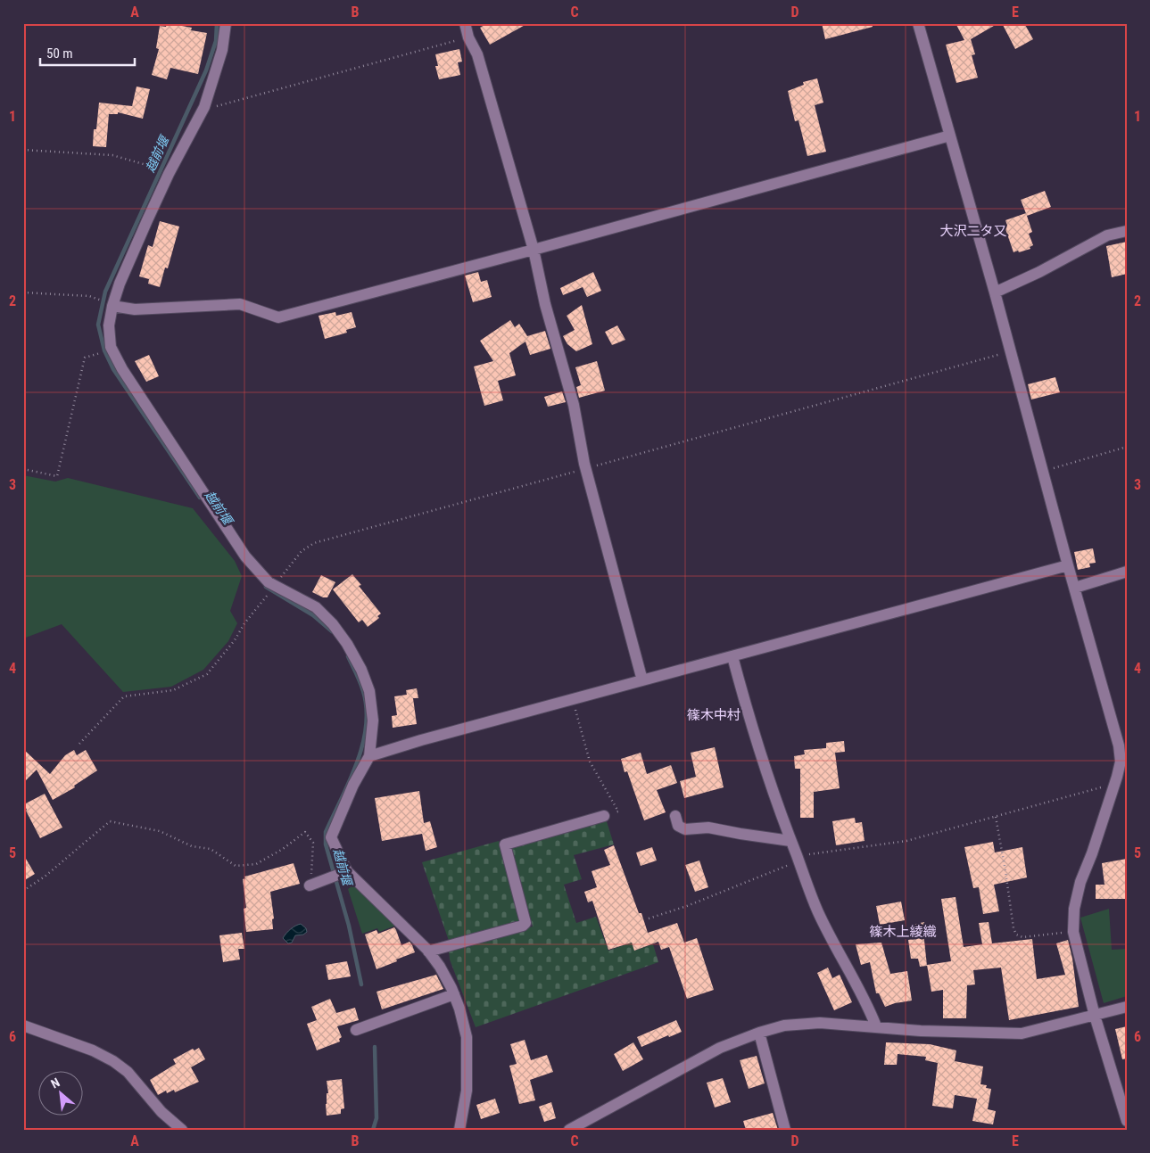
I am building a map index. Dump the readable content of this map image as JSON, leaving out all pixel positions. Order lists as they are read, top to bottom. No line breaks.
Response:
{"districts":["大沢二タ又","篠木中村","篠木上綾織"],"water":["越前堰"],"scale_bar":"50 m","north":"top left","grid":{"columns":["A","B","C","D","E"],"rows":["1","2","3","4","5","6"]}}
